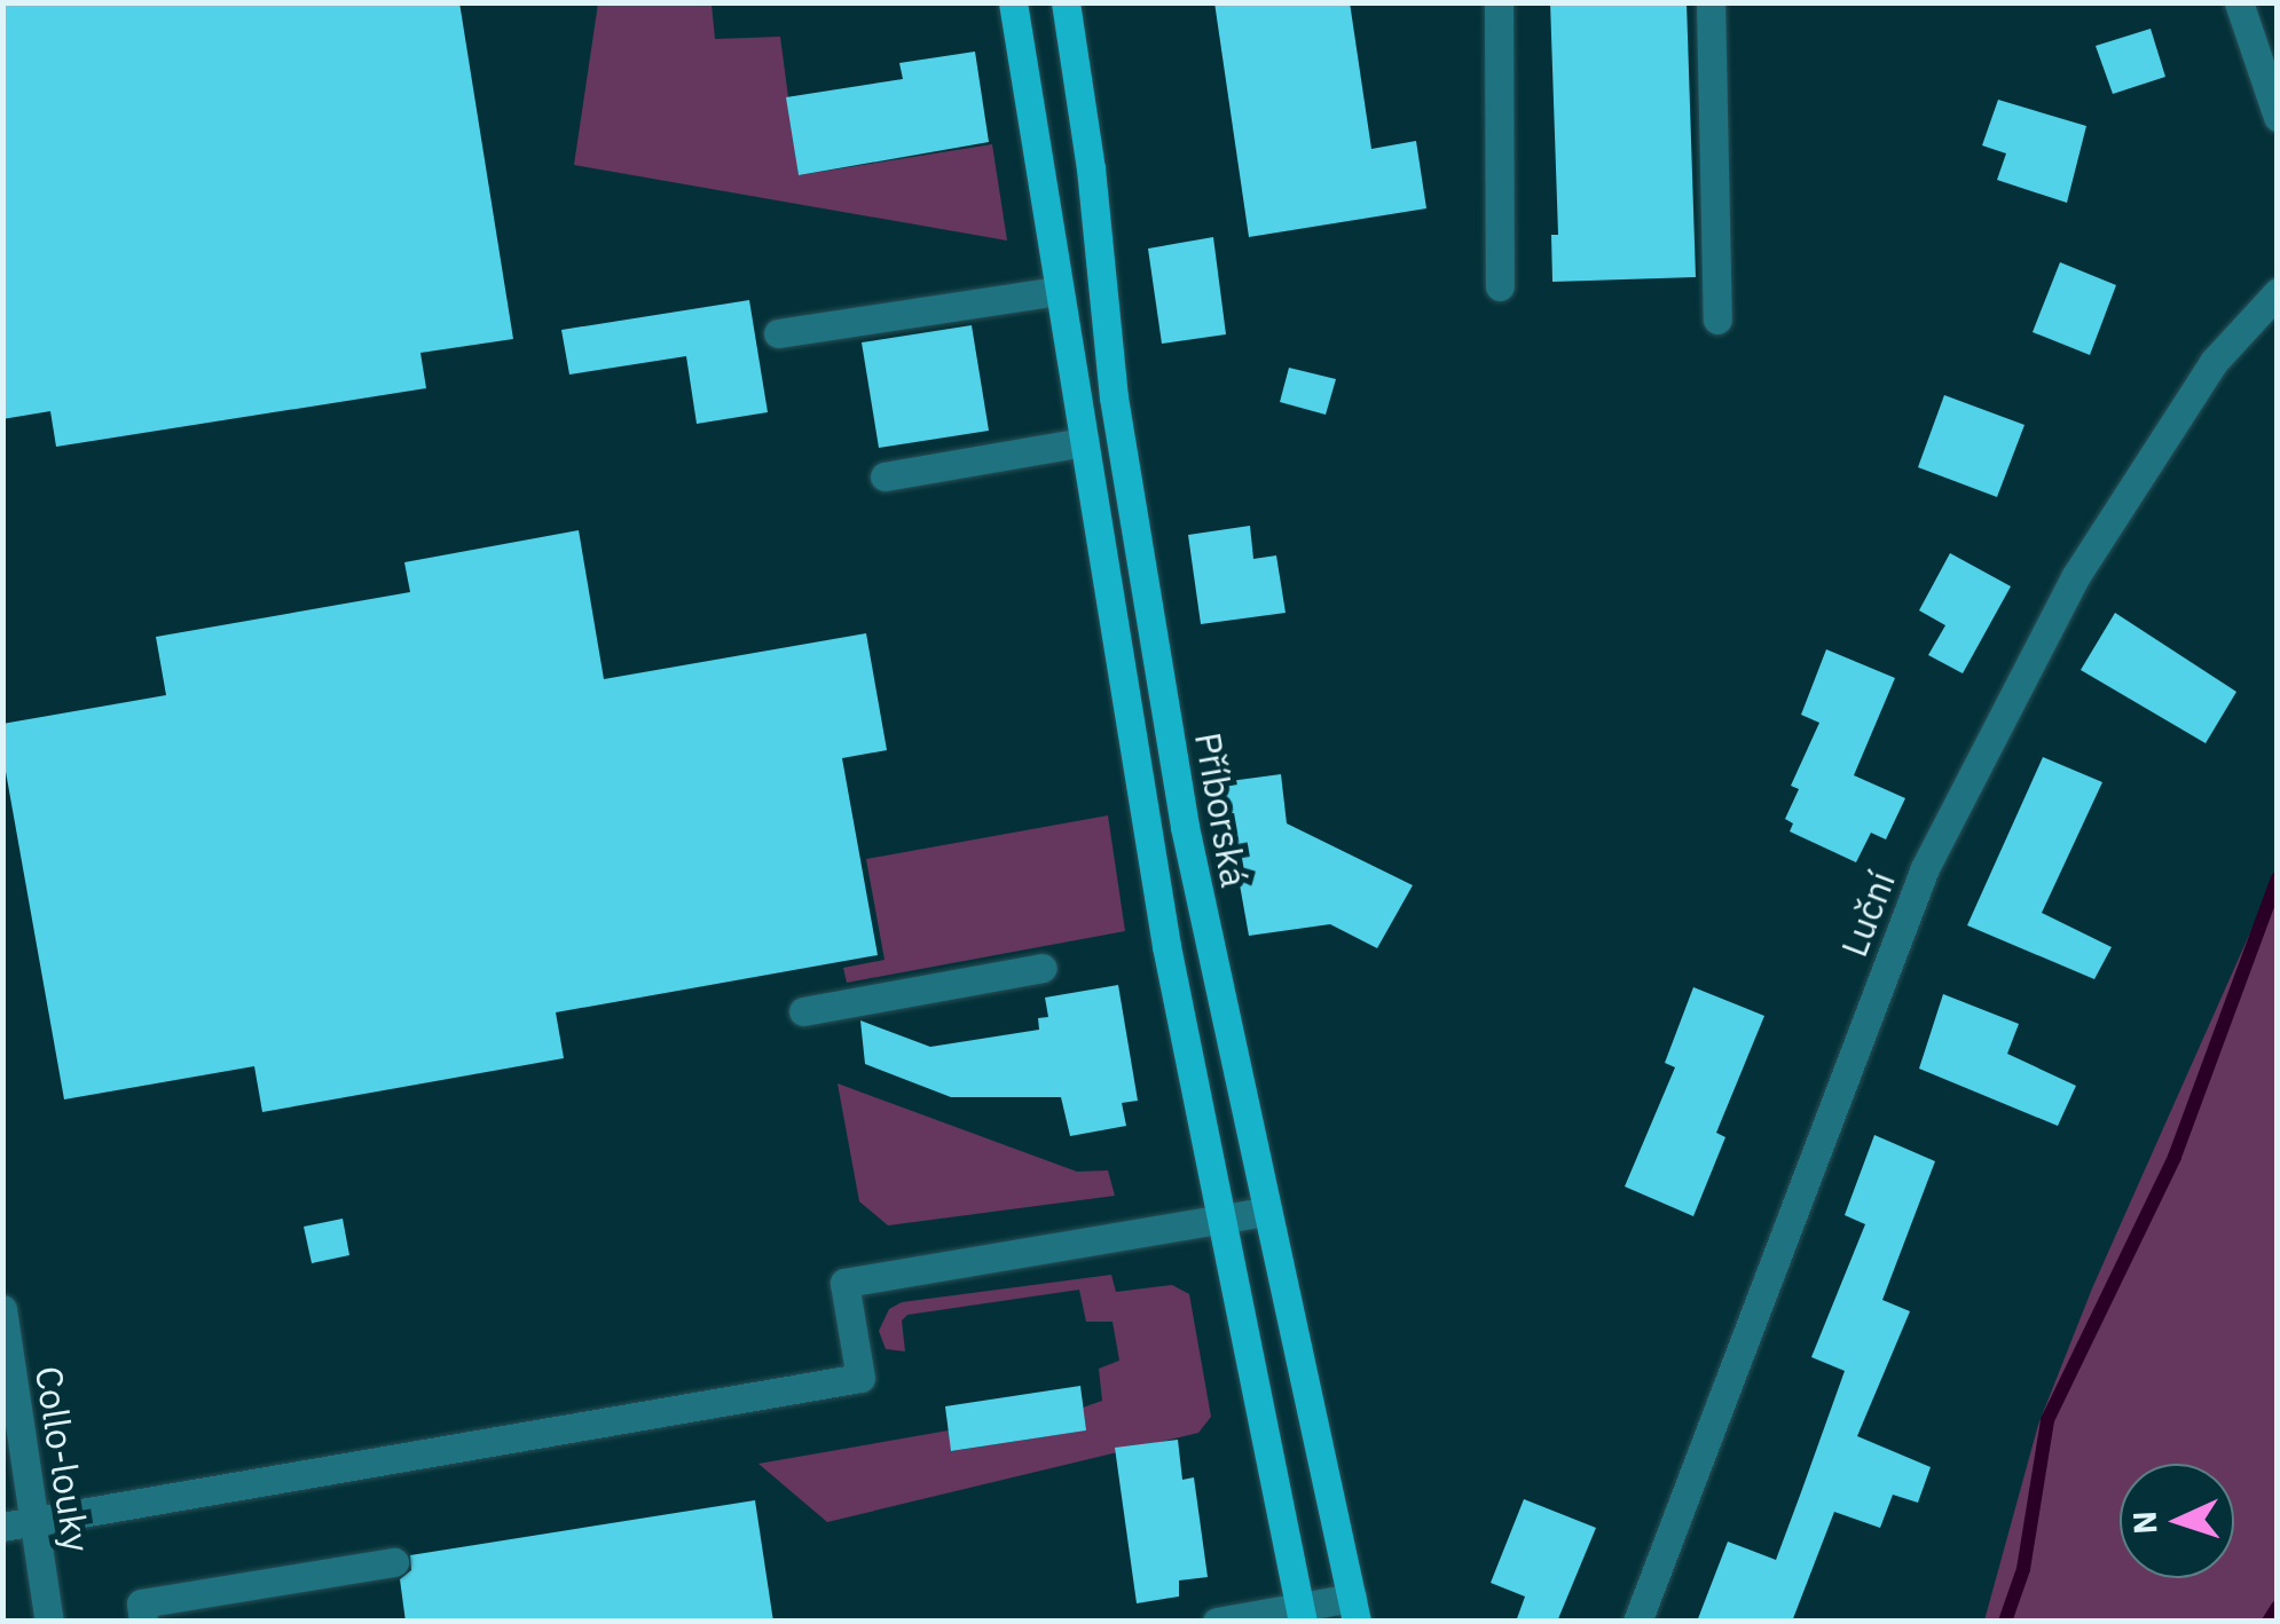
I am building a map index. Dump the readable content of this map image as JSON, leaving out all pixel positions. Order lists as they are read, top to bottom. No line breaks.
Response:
{"streets":{"main road":["Příborská"],"street":["Luční","Collo-louky"]},"north":"left"}
